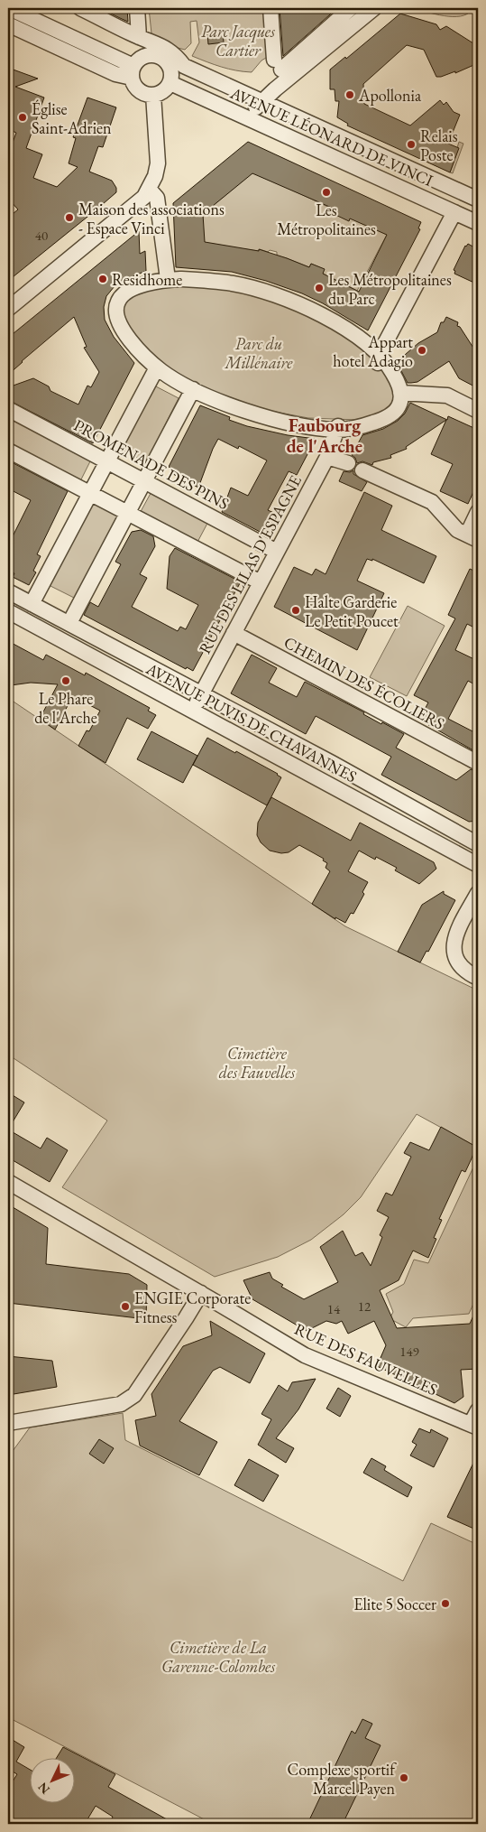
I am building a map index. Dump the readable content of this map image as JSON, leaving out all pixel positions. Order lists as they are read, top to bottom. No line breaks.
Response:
{"streets":{"street":["AVENUE LÉONARD DE VINCI","PROMENADE DES PINS","RUE DES LILAS D'ESPAGNE","CHEMIN DES ÉCOLIERS","AVENUE PUVIS DE CHAVANNES","RUE DES FAUVELLES"]},"crossings":[["PROMENADE DES PINS","RUE DES LILAS D'ESPAGNE"],["RUE DES LILAS D'ESPAGNE","CHEMIN DES ÉCOLIERS"],["RUE DES LILAS D'ESPAGNE","AVENUE PUVIS DE CHAVANNES"]],"districts":["Faubourg de l'Arche"],"parks":["Parc Jacques Cartier","Parc du Millénaire","Cimetière des Fauvelles","Cimetière de La Garenne-Colombes"],"places":["Apollonia","Église Saint-Adrien","Relais Poste","Les Métropolitaines","Maison des associations - Espace Vinci","Residhome","Les Métropolitaines du Parc","Appart hotel Adagio","Halte Garderie Le Petit Poucet","Le Phare de l'Arche","ENGIE Corporate Fitness","Elite 5 Soccer","Complexe sportif Marcel Payen"],"house_numbers":["40","12","14","149"],"north":"bottom left"}
